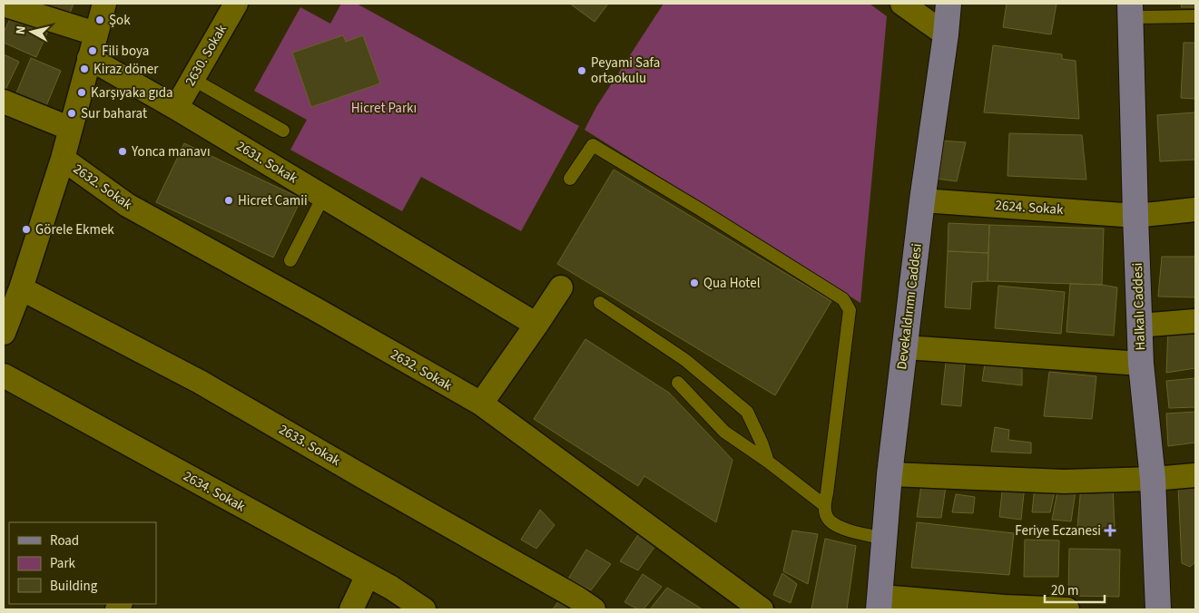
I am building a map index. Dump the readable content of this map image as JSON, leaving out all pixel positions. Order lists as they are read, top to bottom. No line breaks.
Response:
{"streets":{"main road":["Devekaldırımı Caddesi","Halkalı Caddesi"],"street":["2630. Sokak","2631. Sokak","2632. Sokak","2624. Sokak","2633. Sokak","2634. Sokak"]},"crossings":[["2630. Sokak","2631. Sokak"],["2624. Sokak","Devekaldırımı Caddesi"],["2624. Sokak","Halkalı Caddesi"]],"parks":["Hicret Parkı"],"places":{"other":["Şok","Fili boya","Kiraz döner","Peyami Safa ortaokulu","Karşıyaka gıda","Sur baharat","Yonca manavı","Hicret Camii","Görele Ekmek","Qua Hotel"],"health":["Feriye Eczanesi"]},"legend":["Road","Park","Building"],"scale_bar":"20 m","north":"left"}
